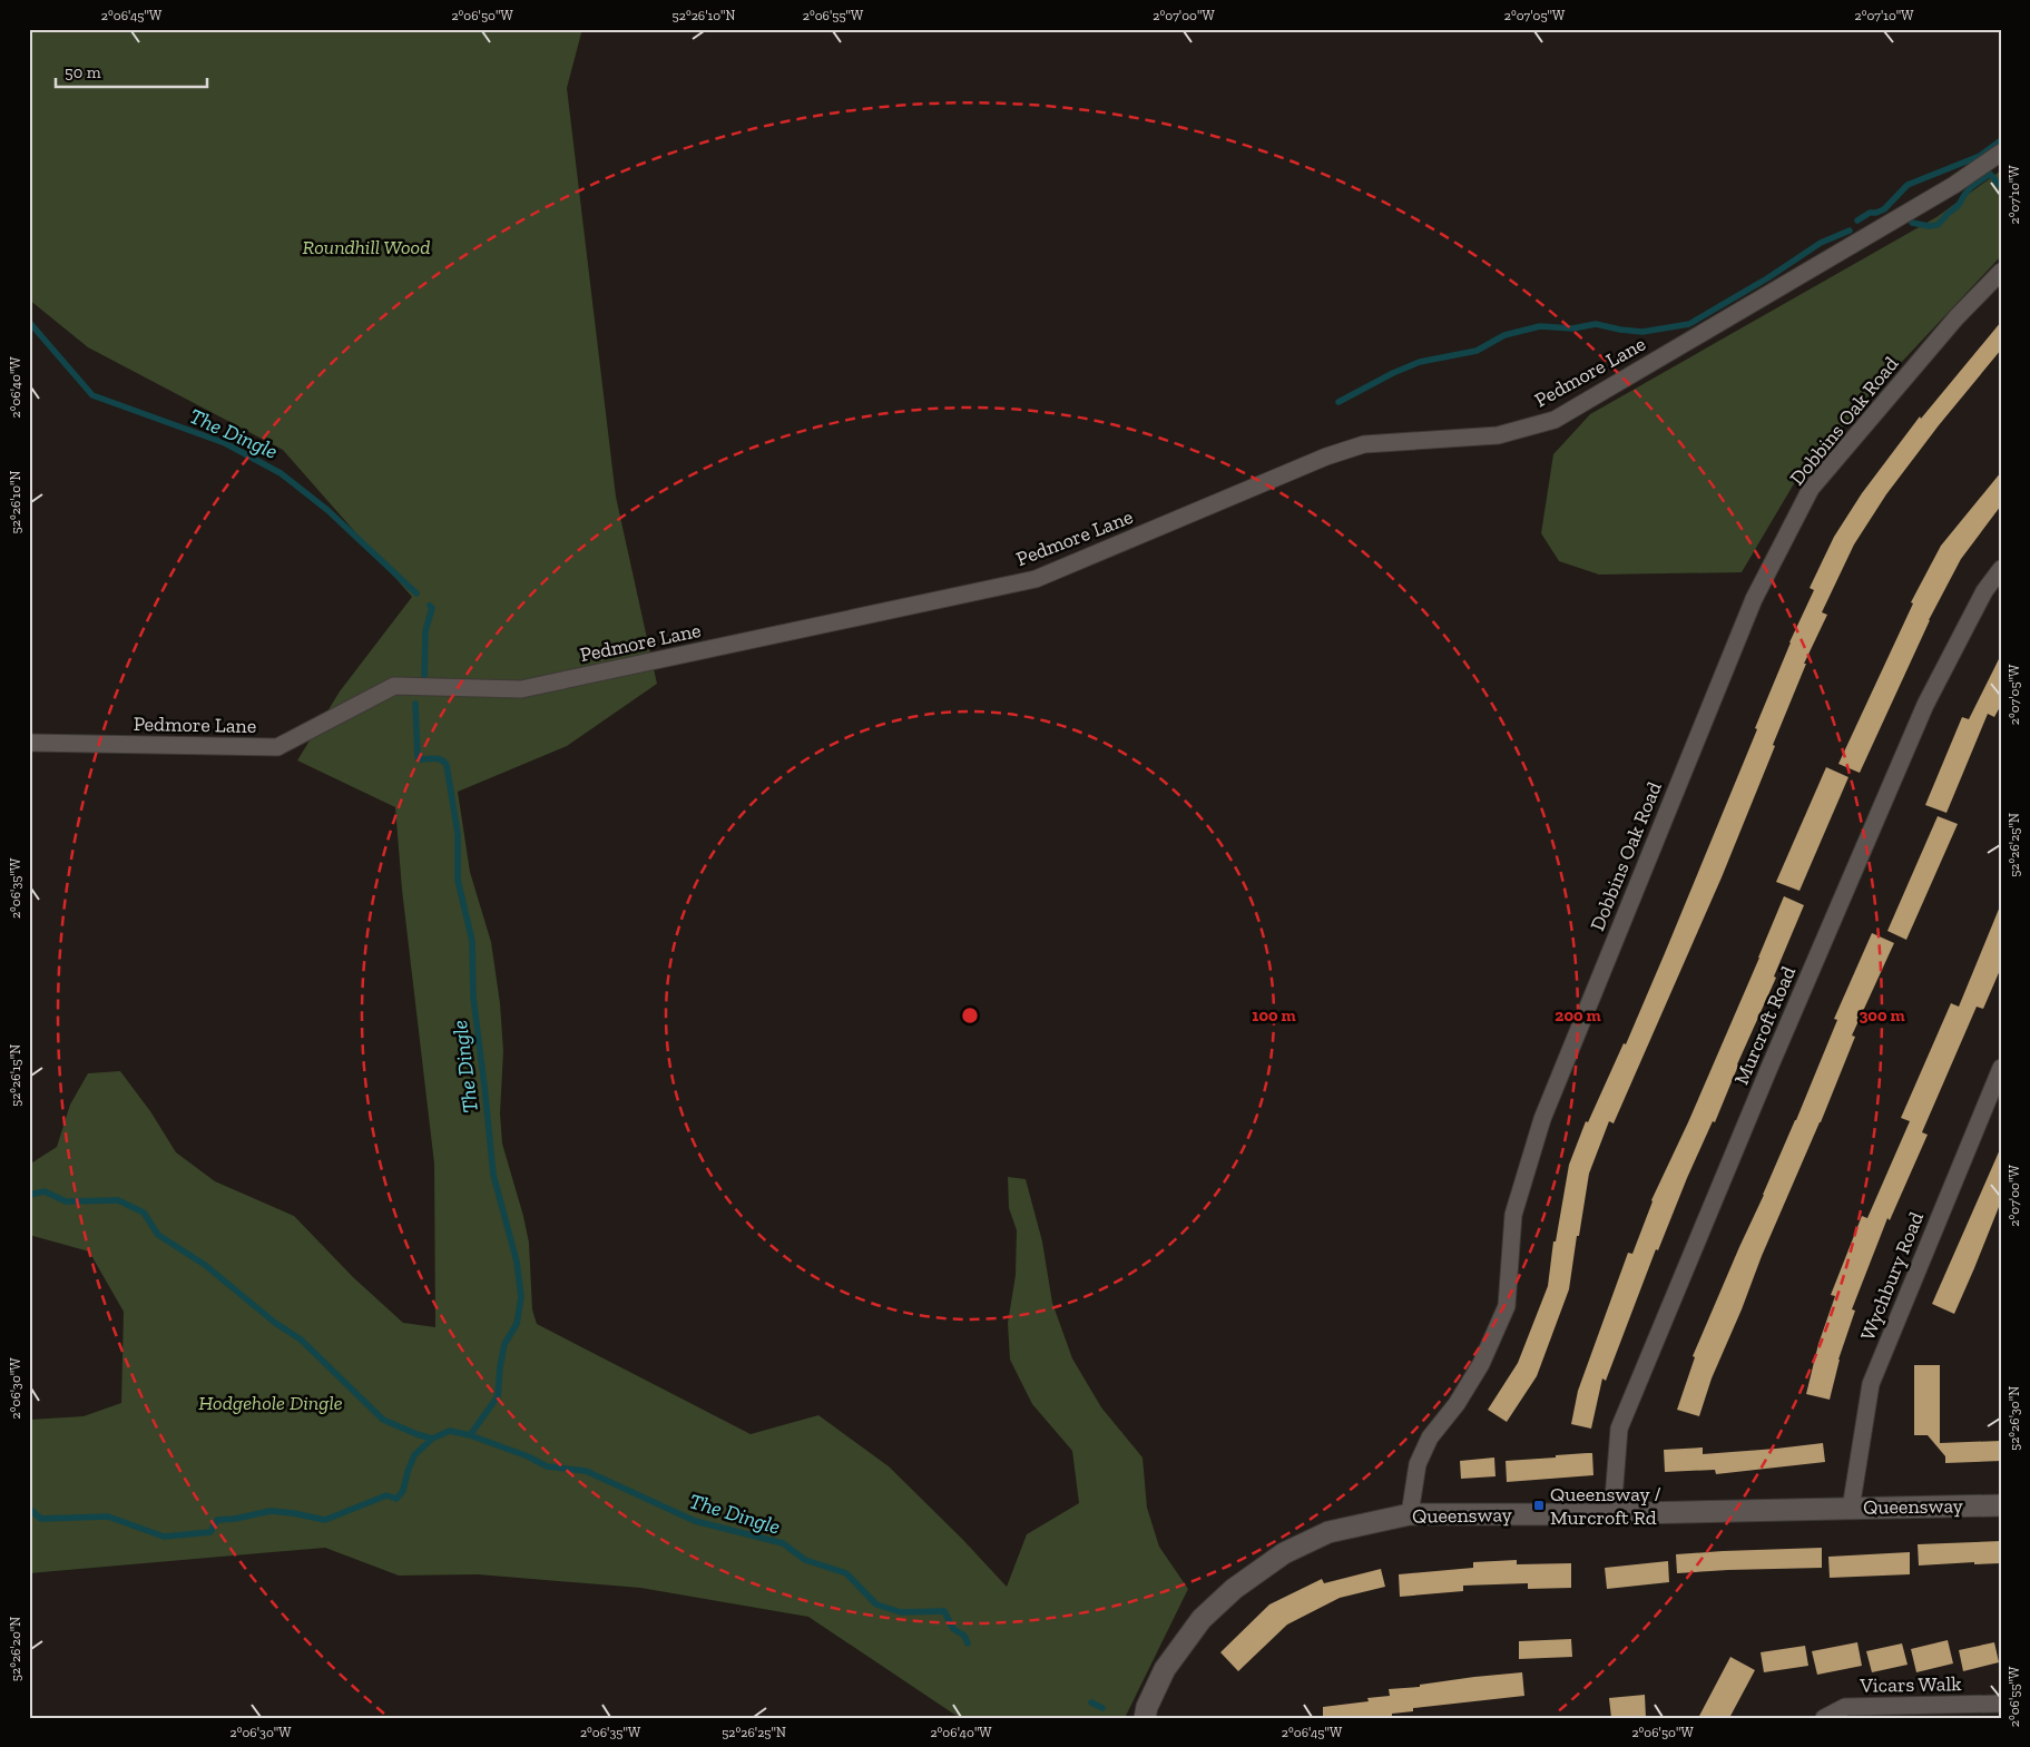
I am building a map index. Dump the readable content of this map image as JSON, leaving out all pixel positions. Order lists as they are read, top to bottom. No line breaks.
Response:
{"streets":{"street":["Pedmore Lane","Dobbins Oak Road","Murcroft Road","Wychbury Road","Queensway","Vicars Walk"]},"crossings":[["Dobbins Oak Road","Queensway"],["Murcroft Road","Queensway"],["Wychbury Road","Queensway"]],"water":["The Dingle"],"parks":["Roundhill Wood","Hodgehole Dingle"],"places":{"transit":["Queensway / Murcroft Rd"]},"scale_bar":"50 m","coordinates":["2°06'45\"W","2°06'50\"W","52°26'10\"N","2°06'55\"W","2°07'00\"W","2°07'05\"W","2°07'10\"W","2°06'40\"W","52°26'25\"N","2°06'35\"W","52°26'15\"N","2°06'30\"W","52°26'30\"N","52°26'20\"N"],"rings":["100 m","200 m","300 m"]}
